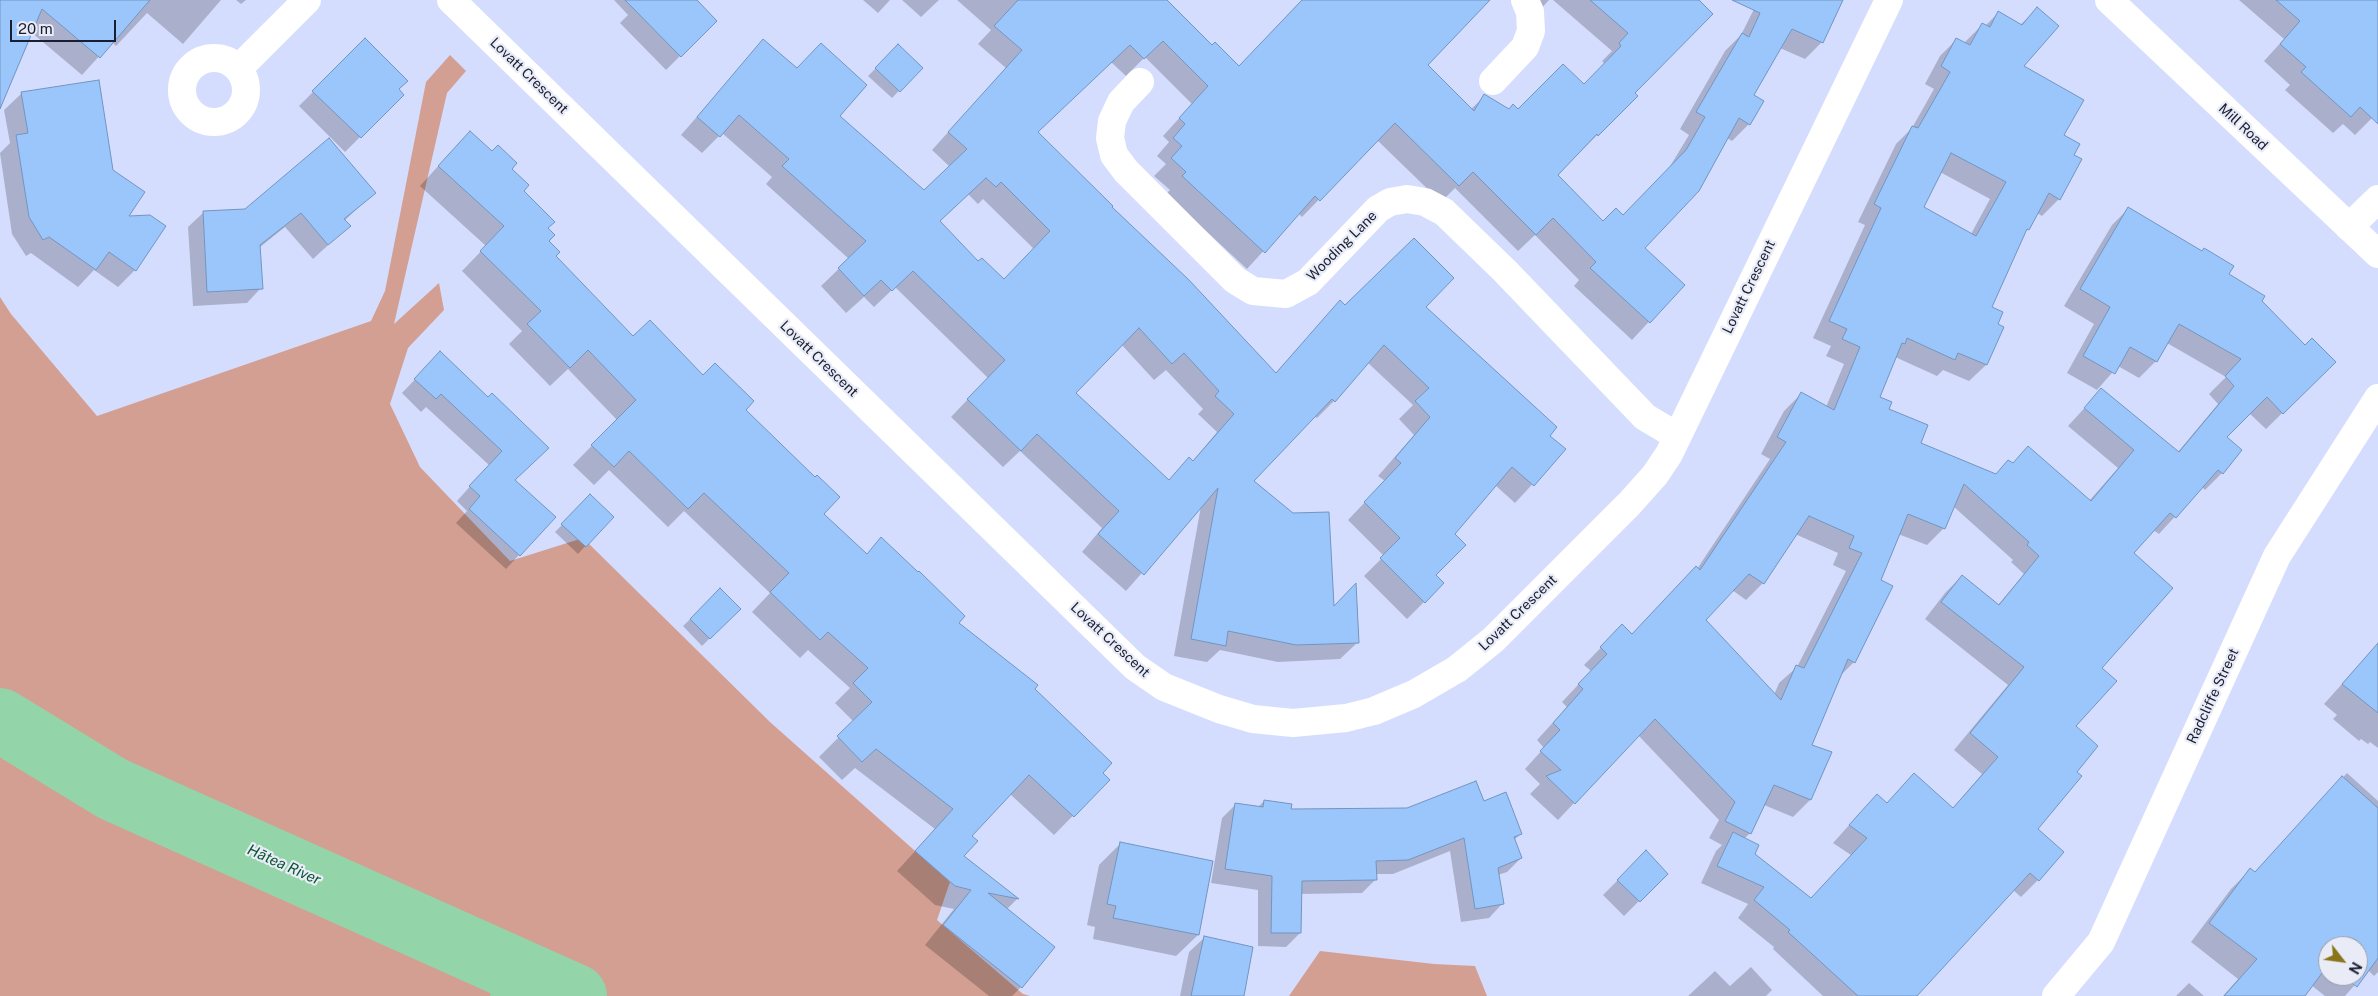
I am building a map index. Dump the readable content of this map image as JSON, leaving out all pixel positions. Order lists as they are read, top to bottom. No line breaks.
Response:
{"streets":{"street":["Lovatt Crescent","Mill Road","Wooding Lane","Radcliffe Street"]},"crossings":[["Lovatt Crescent","Wooding Lane"]],"water":["Hātea River"],"scale_bar":"20 m","north":"bottom right"}
